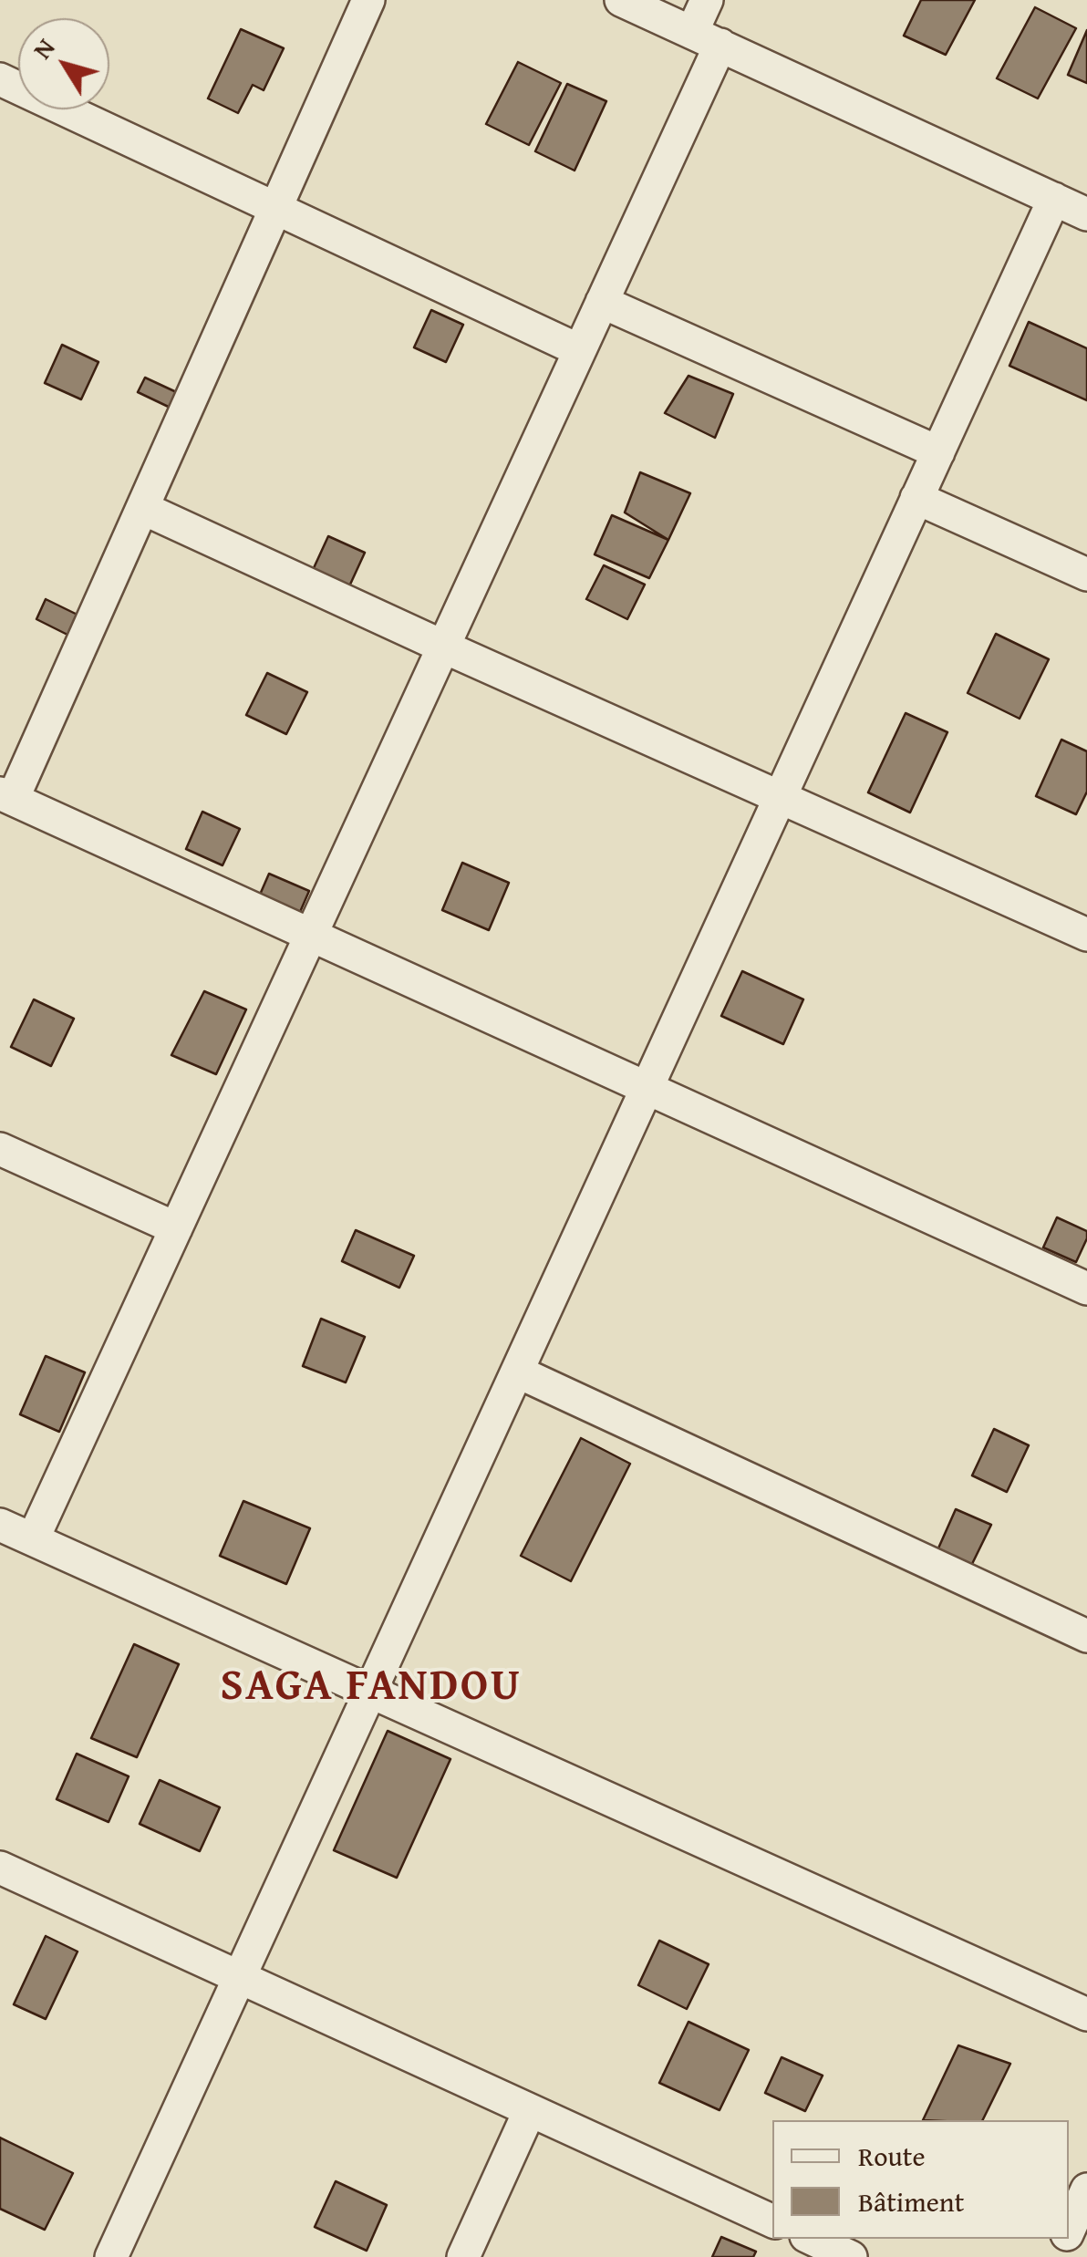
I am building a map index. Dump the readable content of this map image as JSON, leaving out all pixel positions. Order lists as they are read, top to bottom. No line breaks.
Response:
{"districts":["SAGA FANDOU"],"legend":["Route","Bâtiment"],"north":"top left"}
